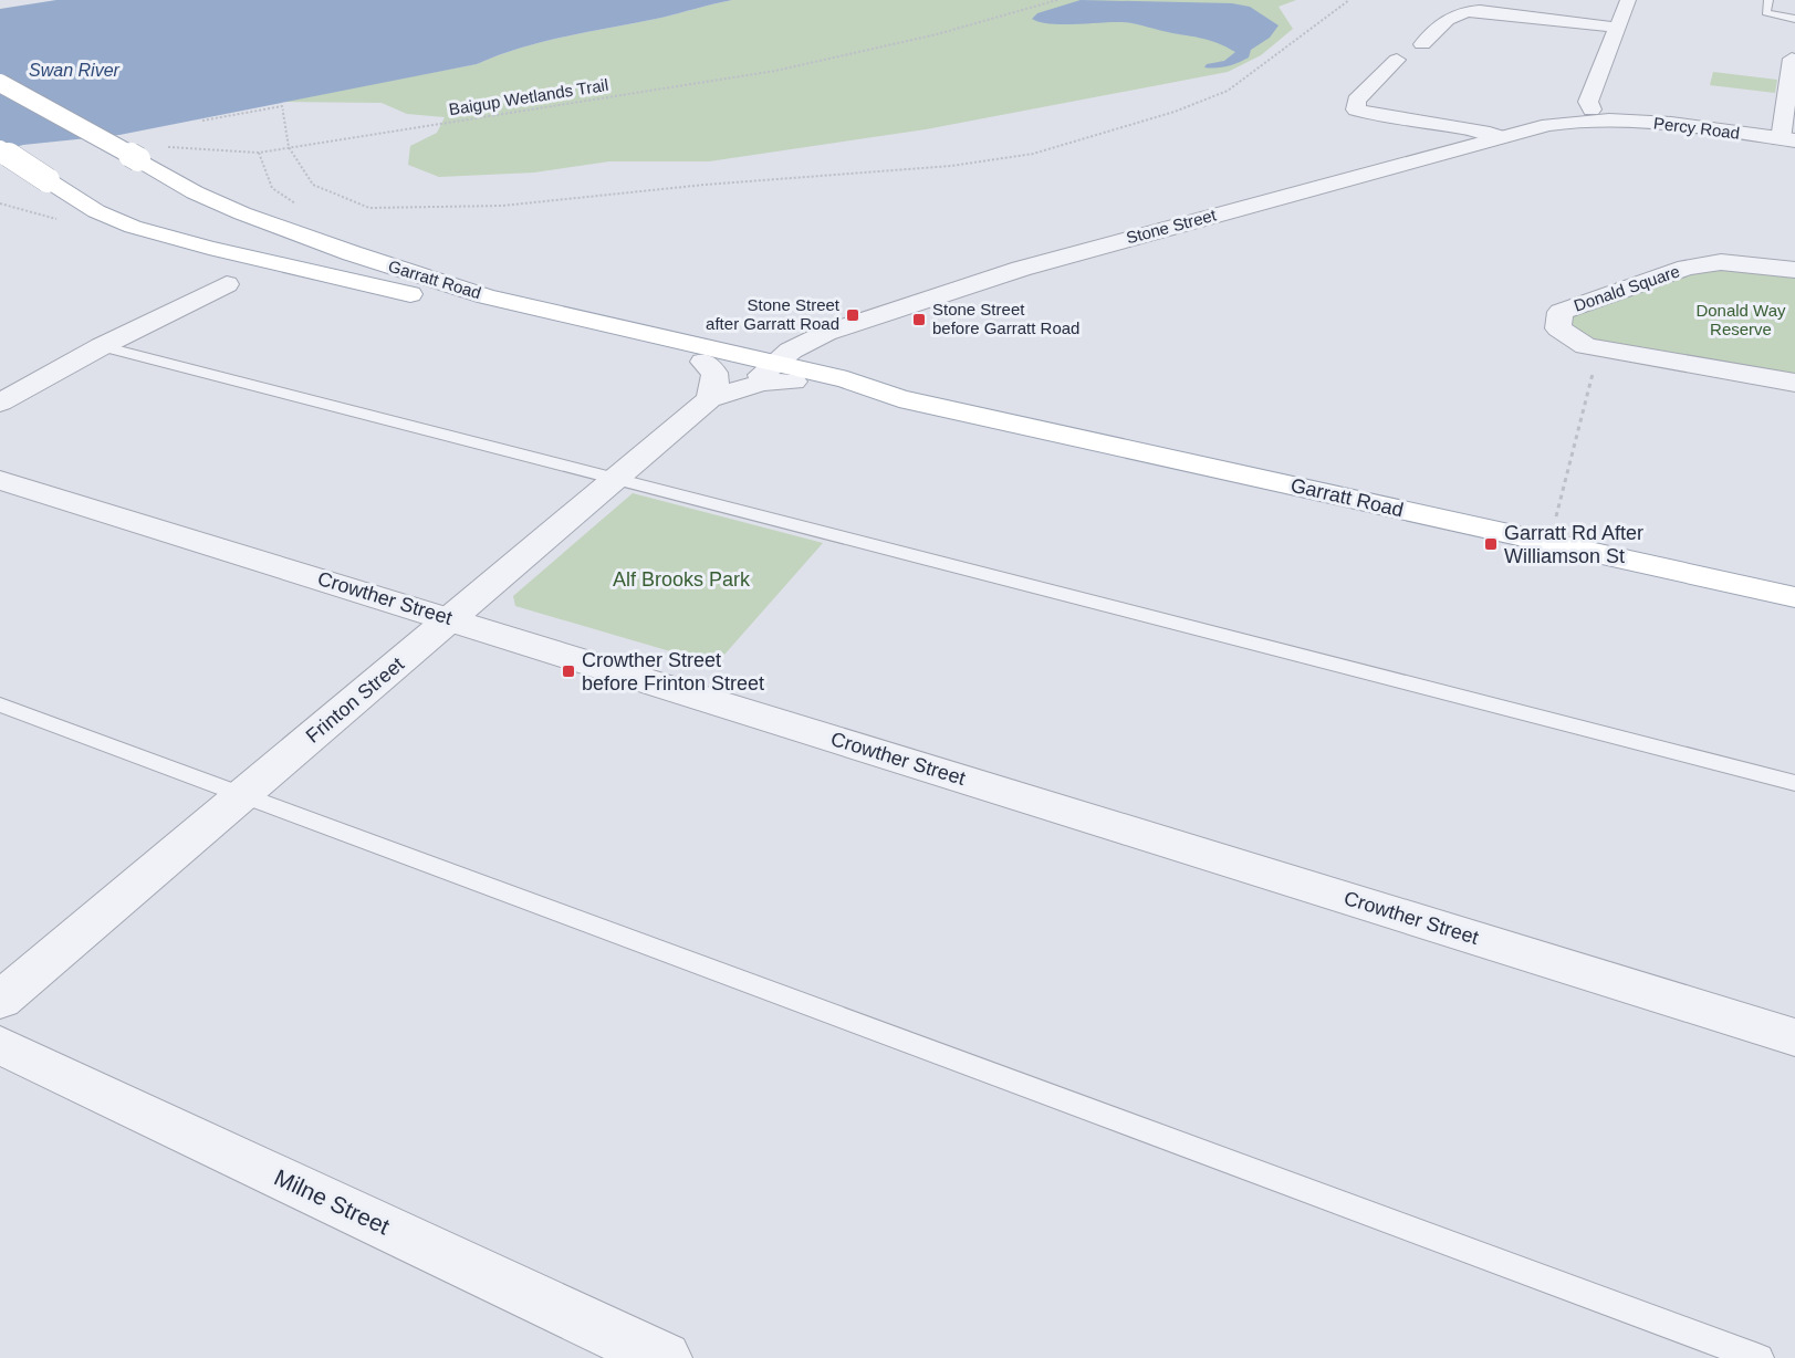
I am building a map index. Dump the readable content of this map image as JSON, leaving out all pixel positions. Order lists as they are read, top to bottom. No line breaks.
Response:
{"streets":{"main road":["Garratt Road"],"street":["Percy Road","Stone Street","Donald Square","Crowther Street","Frinton Street","Milne Street"],"path":["Baigup Wetlands Trail"]},"crossings":[["Percy Road","Stone Street"],["Stone Street","Garratt Road"],["Stone Street","Frinton Street"],["Garratt Road","Frinton Street"],["Crowther Street","Frinton Street"]],"water":["Swan River"],"parks":["Donald Way Reserve","Alf Brooks Park"],"places":{"transit":["Stone Street after Garratt Road","Stone Street before Garratt Road","Garratt Rd After Williamson St","Crowther Street before Frinton Street"]}}
